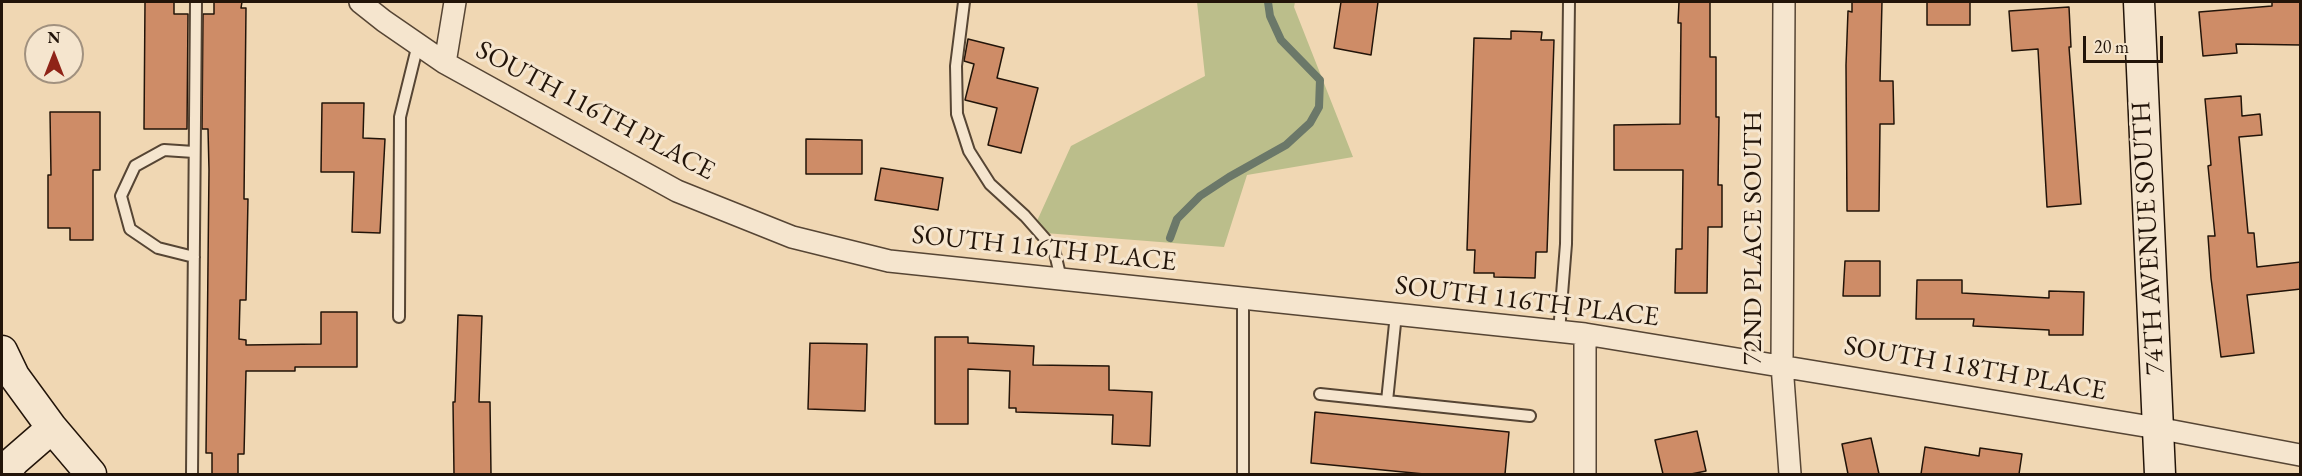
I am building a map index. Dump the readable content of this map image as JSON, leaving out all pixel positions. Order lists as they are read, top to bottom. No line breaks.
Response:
{"streets":{"street":["SOUTH 116TH PLACE","72ND PLACE SOUTH","74TH AVENUE SOUTH","SOUTH 118TH PLACE"]},"crossings":[["SOUTH 116TH PLACE","72ND PLACE SOUTH"],["SOUTH 116TH PLACE","SOUTH 118TH PLACE"],["72ND PLACE SOUTH","SOUTH 118TH PLACE"],["74TH AVENUE SOUTH","SOUTH 118TH PLACE"]],"scale_bar":"20 m","north":"top"}
